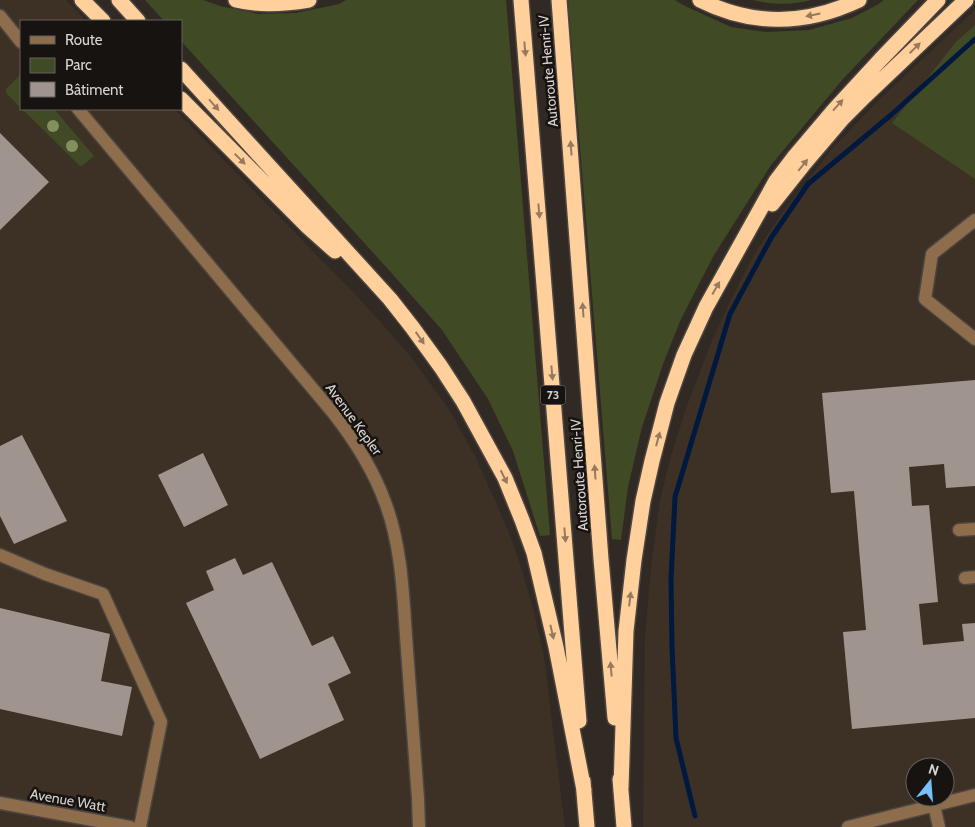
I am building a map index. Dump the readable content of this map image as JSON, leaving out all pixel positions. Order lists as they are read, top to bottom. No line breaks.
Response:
{"streets":{"highway":["Autoroute Henri-IV","73"],"street":["Avenue Kepler","Avenue Watt"]},"legend":["Route","Parc","Bâtiment"],"north":"top"}
